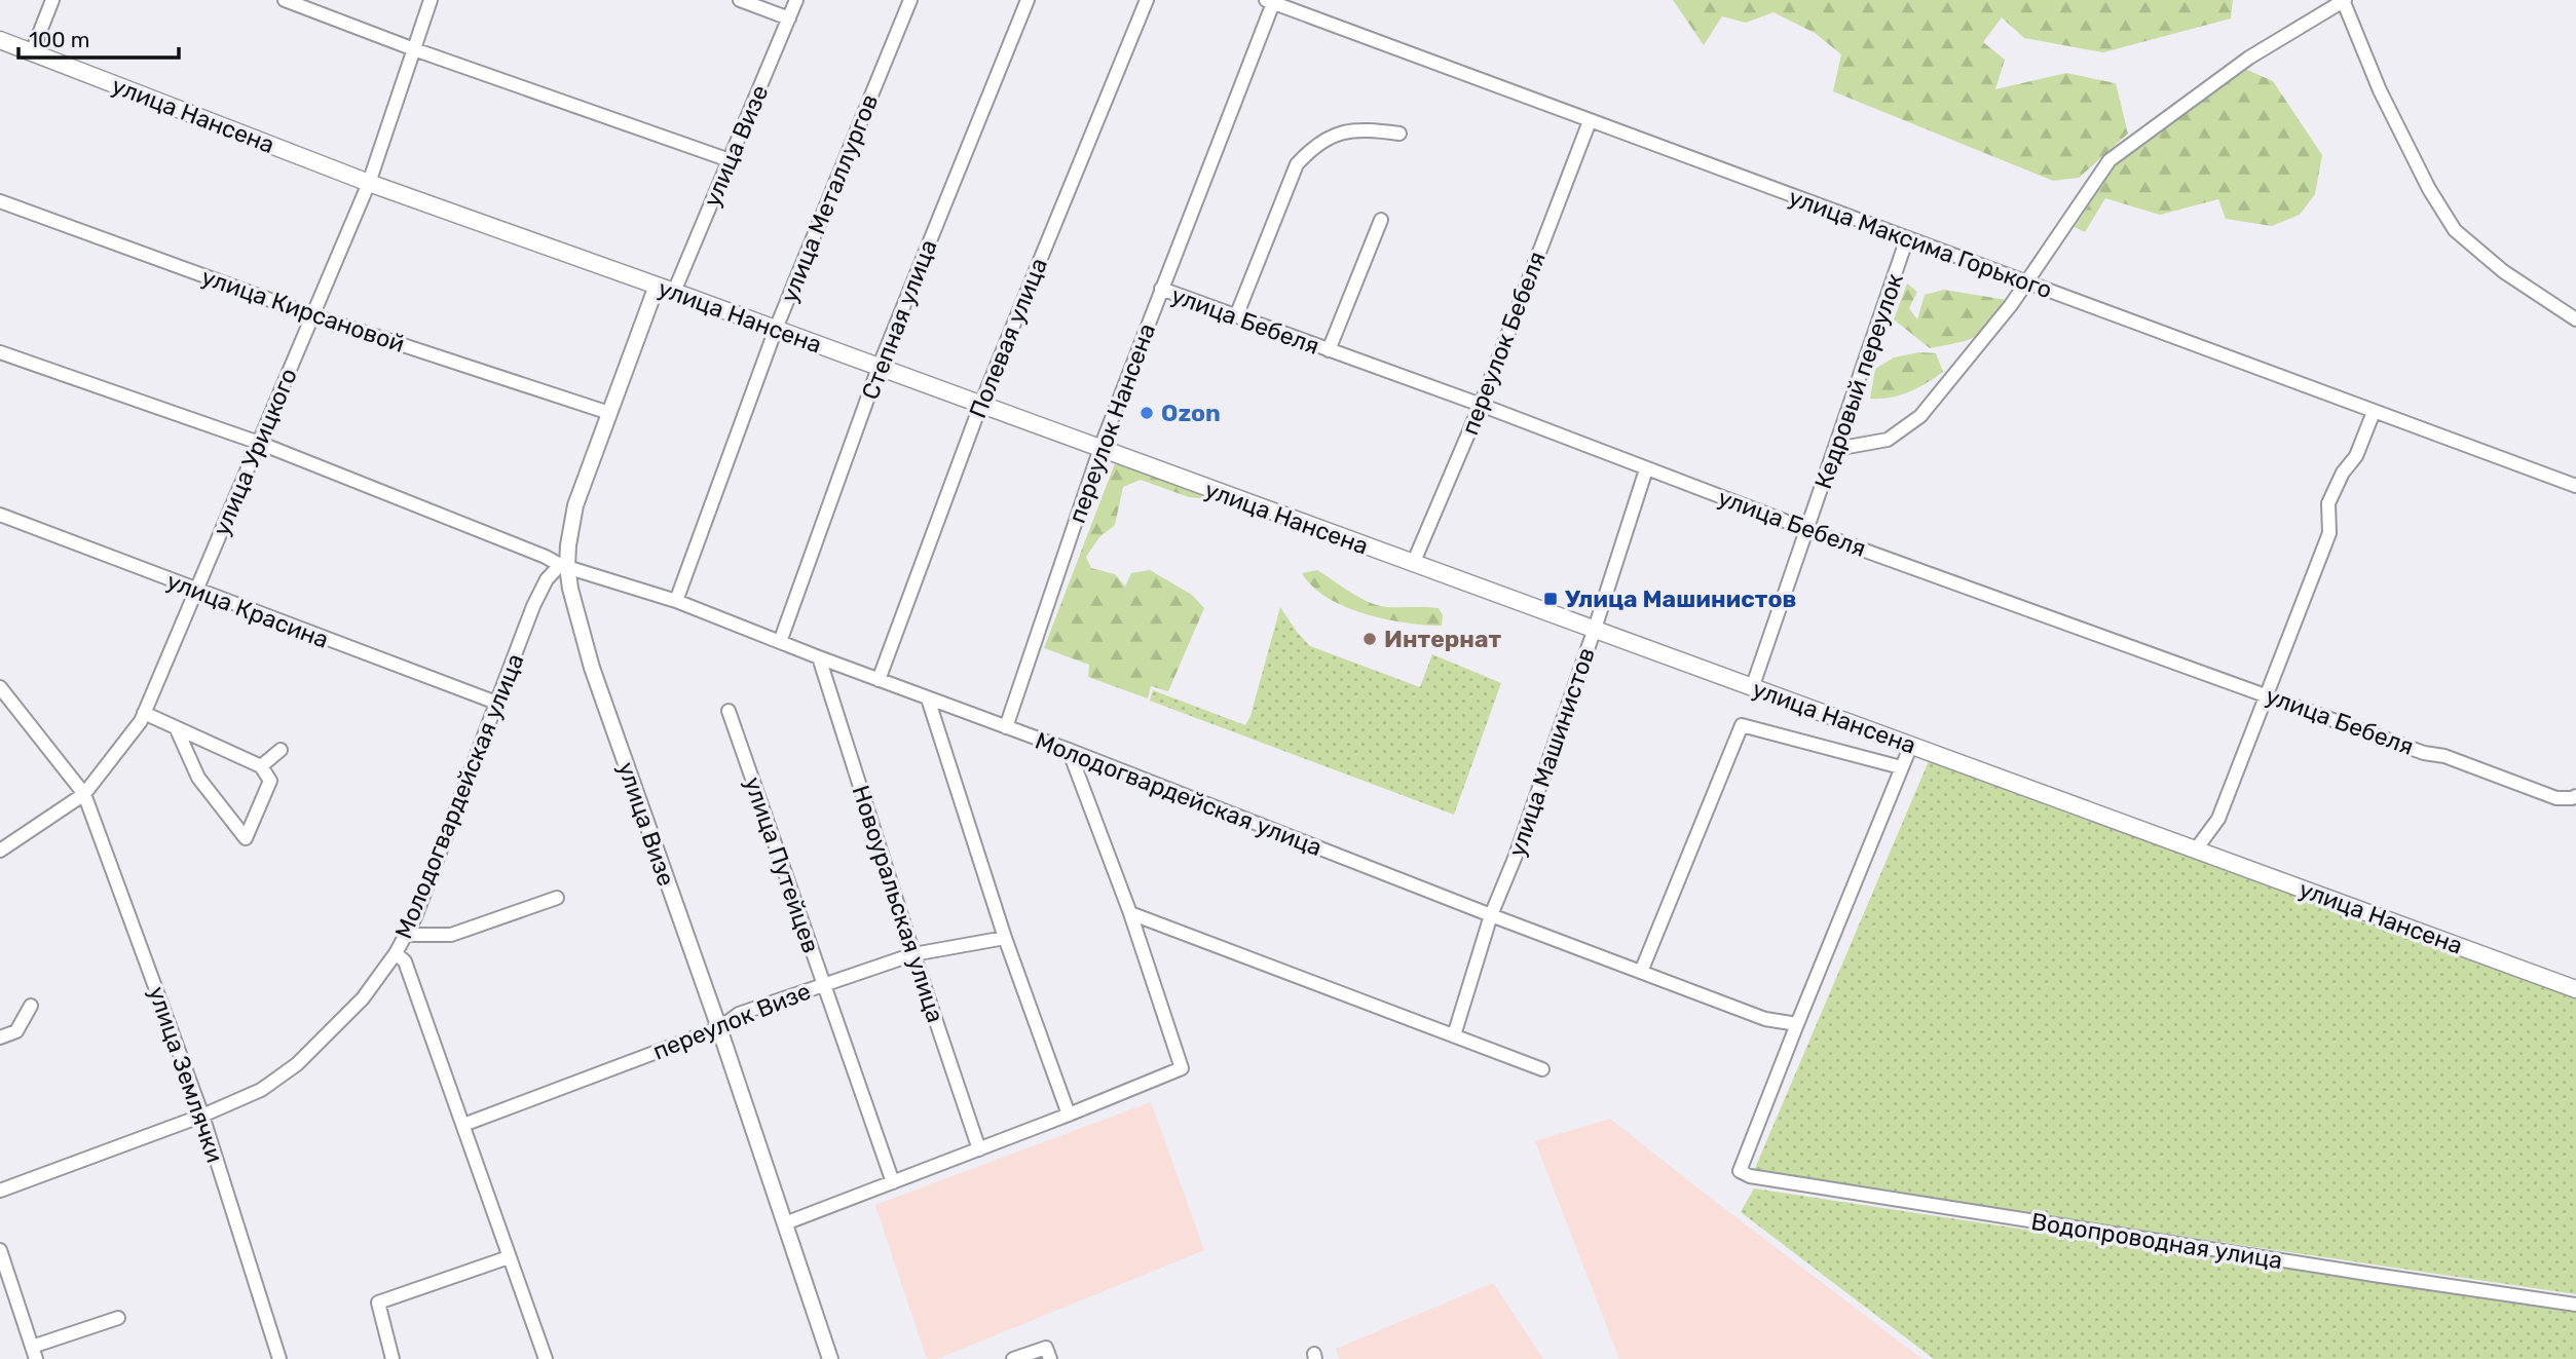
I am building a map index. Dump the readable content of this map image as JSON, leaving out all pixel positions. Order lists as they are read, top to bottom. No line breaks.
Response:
{"streets":{"main road":["улица Нансена"],"street":["улица Визе","улица Металлургов","улица Максима Горького","улица Кирсановой","Степная улица","улица Бебеля","Полевая улица","переулок Бебеля","Кедровый переулок","переулок Нансена","улица Урицкого","улица Красина","улица Машинистов","Молодогвардейская улица","улица Путейцев","Новоуральская улица","переулок Визе","улица Землячки","Водопроводная улица"]},"crossings":[["улица Нансена","улица Визе"],["улица Нансена","улица Металлургов"],["улица Нансена","Степная улица"],["улица Нансена","Полевая улица"],["улица Нансена","переулок Бебеля"],["улица Нансена","Кедровый переулок"],["улица Нансена","переулок Нансена"],["улица Нансена","улица Урицкого"],["улица Нансена","улица Машинистов"],["улица Визе","улица Кирсановой"],["улица Визе","Молодогвардейская улица"],["улица Визе","переулок Визе"],["улица Металлургов","Молодогвардейская улица"],["улица Максима Горького","переулок Бебеля"],["улица Максима Горького","Кедровый переулок"],["улица Максима Горького","переулок Нансена"],["улица Кирсановой","улица Урицкого"],["Степная улица","Молодогвардейская улица"],["улица Бебеля","переулок Бебеля"],["улица Бебеля","Кедровый переулок"],["улица Бебеля","переулок Нансена"],["улица Бебеля","улица Машинистов"],["Полевая улица","Молодогвардейская улица"],["переулок Нансена","Молодогвардейская улица"],["улица Урицкого","улица Красина"],["улица Урицкого","Молодогвардейская улица"],["улица Урицкого","улица Землячки"],["улица Красина","Молодогвардейская улица"],["улица Машинистов","Молодогвардейская улица"],["Молодогвардейская улица","Новоуральская улица"],["Молодогвардейская улица","улица Землячки"],["Молодогвардейская улица","Водопроводная улица"],["улица Путейцев","переулок Визе"],["Новоуральская улица","переулок Визе"]],"places":{"other":["Ozon","Интернат"],"transit":["Улица Машинистов"]},"scale_bar":"100 m"}
